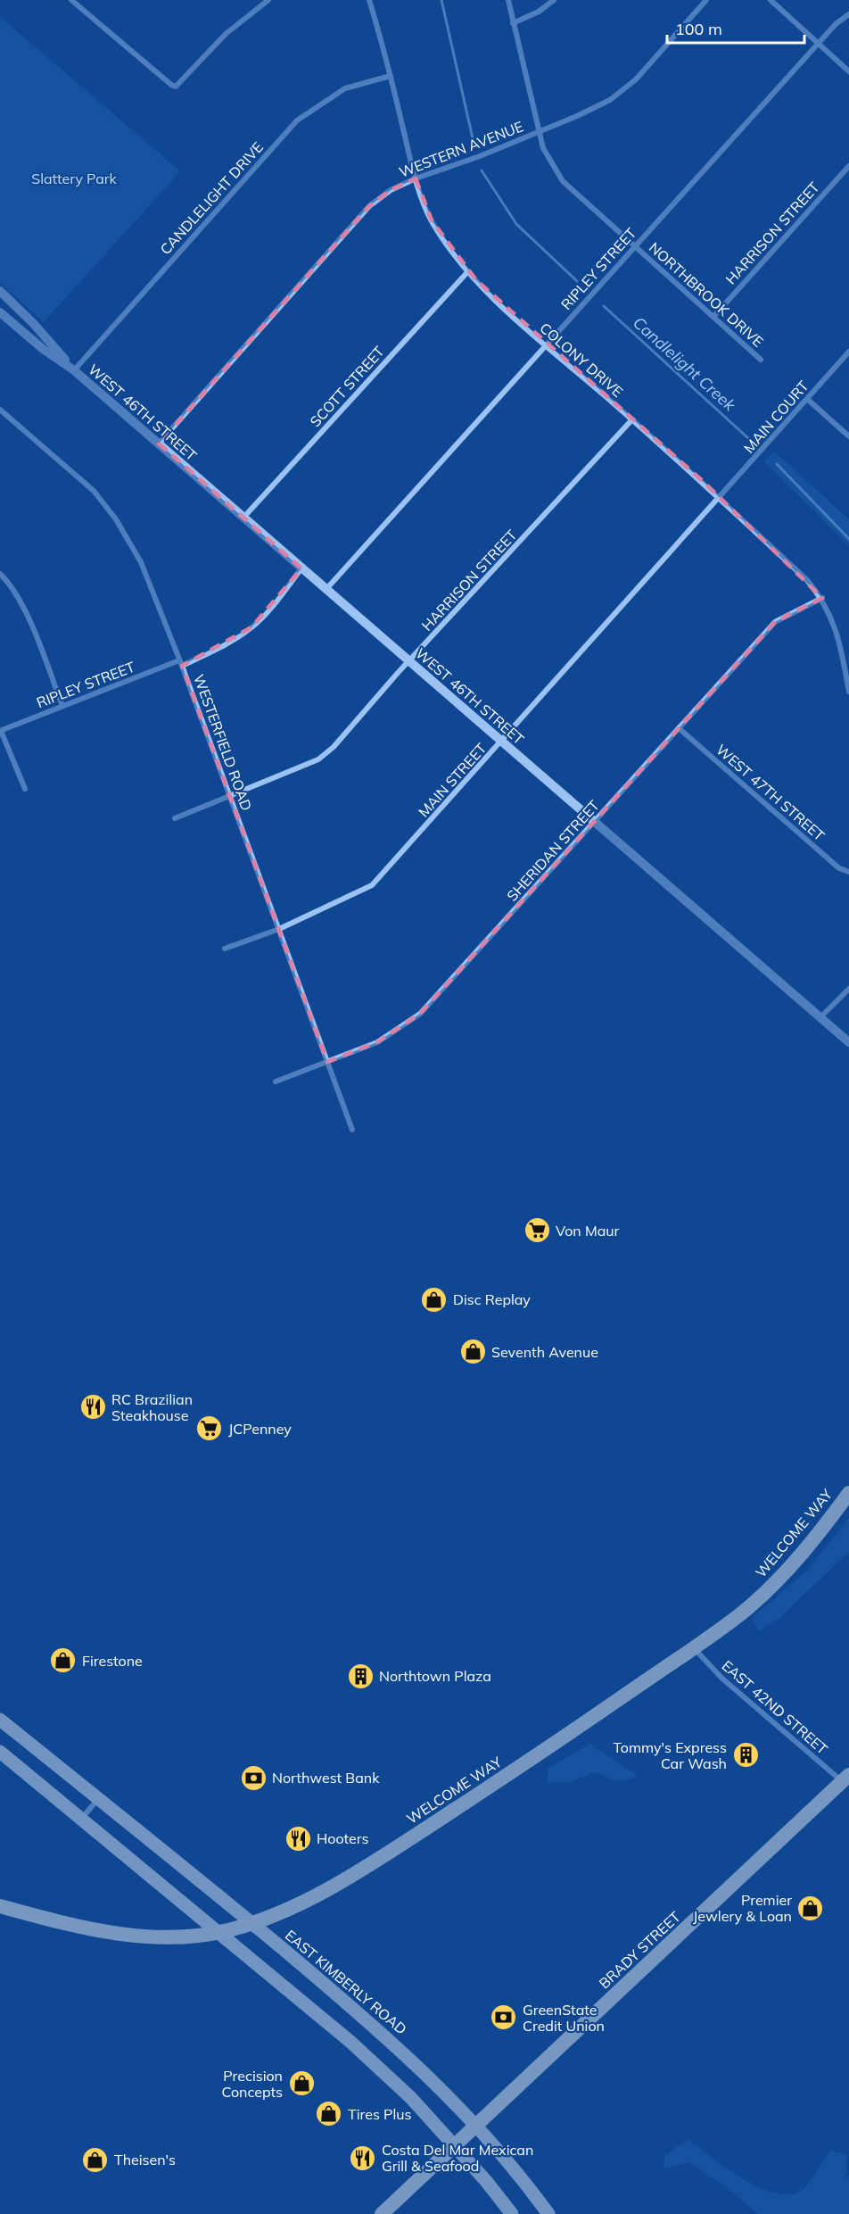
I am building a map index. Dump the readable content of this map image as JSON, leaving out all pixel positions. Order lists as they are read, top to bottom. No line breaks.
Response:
{"streets":{"highway":["WELCOME WAY","BRADY STREET"],"main road":["EAST KIMBERLY ROAD"],"street":["WESTERN AVENUE","CANDLELIGHT DRIVE","HARRISON STREET","RIPLEY STREET","NORTHBROOK DRIVE","COLONY DRIVE","SCOTT STREET","WEST 46TH STREET","MAIN COURT","WESTERFIELD ROAD","MAIN STREET","WEST 47TH STREET","SHERIDAN STREET","EAST 42ND STREET"]},"crossings":[["WESTERN AVENUE","NORTHBROOK DRIVE"],["WESTERN AVENUE","COLONY DRIVE"],["WESTERN AVENUE","WEST 46TH STREET"],["CANDLELIGHT DRIVE","COLONY DRIVE"],["CANDLELIGHT DRIVE","WEST 46TH STREET"],["HARRISON STREET","NORTHBROOK DRIVE"],["HARRISON STREET","COLONY DRIVE"],["HARRISON STREET","WEST 46TH STREET"],["HARRISON STREET","WESTERFIELD ROAD"],["RIPLEY STREET","NORTHBROOK DRIVE"],["RIPLEY STREET","COLONY DRIVE"],["RIPLEY STREET","WEST 46TH STREET"],["RIPLEY STREET","WESTERFIELD ROAD"],["COLONY DRIVE","SCOTT STREET"],["COLONY DRIVE","MAIN COURT"],["COLONY DRIVE","MAIN STREET"],["COLONY DRIVE","SHERIDAN STREET"],["SCOTT STREET","WEST 46TH STREET"],["WEST 46TH STREET","MAIN STREET"],["WEST 46TH STREET","SHERIDAN STREET"],["MAIN COURT","MAIN STREET"],["WESTERFIELD ROAD","MAIN STREET"],["WESTERFIELD ROAD","SHERIDAN STREET"],["WEST 47TH STREET","SHERIDAN STREET"],["WELCOME WAY","EAST 42ND STREET"],["WELCOME WAY","EAST KIMBERLY ROAD"],["EAST 42ND STREET","BRADY STREET"],["BRADY STREET","EAST KIMBERLY ROAD"]],"water":["Candlelight Creek"],"parks":["Slattery Park"],"places":{"supermarket":["Von Maur","JCPenney"],"shop":["Disc Replay","Seventh Avenue","Firestone","Premier Jewlery & Loan","Precision Concepts","Tires Plus","Theisen's"],"restaurant":["RC Brazilian Steakhouse","Hooters","Costa Del Mar Mexican Grill & Seafood"],"building":["Northtown Plaza","Tommy's Express Car Wash"],"bank":["Northwest Bank","GreenState Credit Union"]},"scale_bar":"100 m"}
